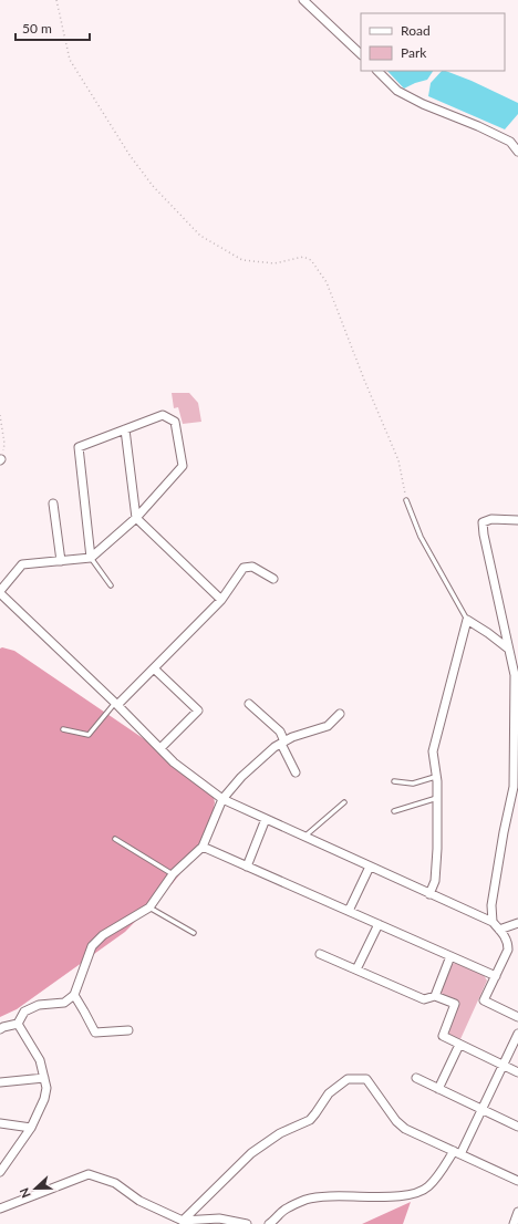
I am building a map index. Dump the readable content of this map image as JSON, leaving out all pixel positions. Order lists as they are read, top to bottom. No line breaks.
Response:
{"legend":["Road","Park"],"scale_bar":"50 m","north":"left"}
